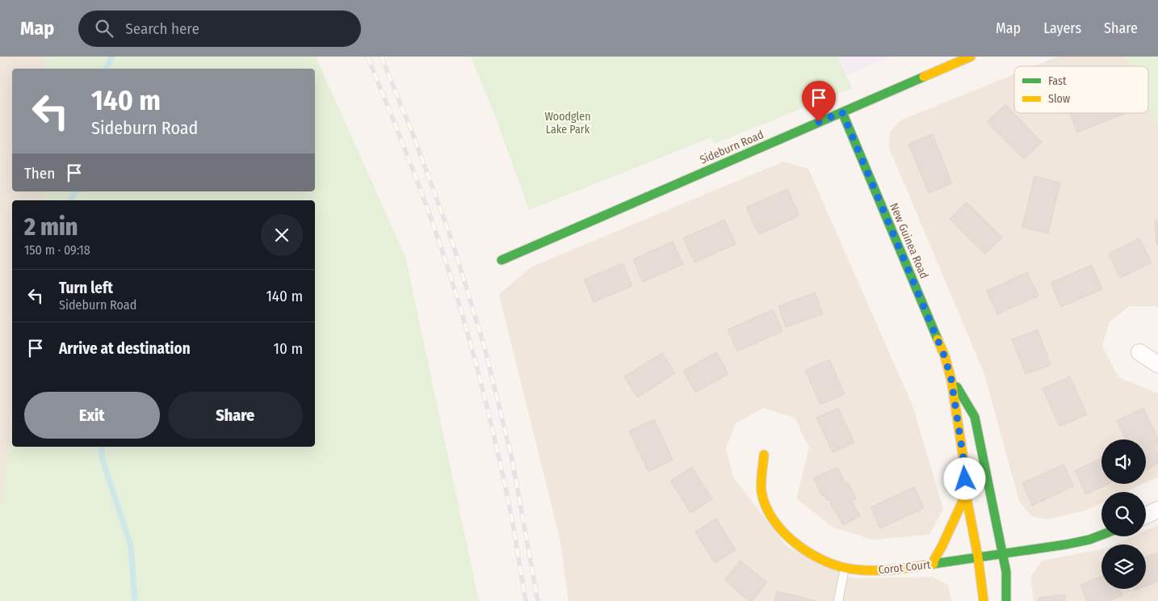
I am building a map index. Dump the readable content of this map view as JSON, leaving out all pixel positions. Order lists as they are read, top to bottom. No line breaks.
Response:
{"streets":{"street":["Sideburn Road","New Guinea Road","Corot Court"]},"crossings":[["Sideburn Road","New Guinea Road"],["New Guinea Road","Corot Court"]],"parks":["Woodglen Lake Park"],"legend":["Fast","Slow"],"page":{"header":"Map","search":"Search here","nav":["Map","Layers","Share"],"turn":["140 m","Sideburn Road"],"then":"Then","heading":["2 min","150 m · 09:18"],"list":[{"name":"Turn left","note":"Sideburn Road","value":"140 m"},{"name":"Arrive at destination","value":"10 m"}],"buttons":["Exit","Share"]}}
